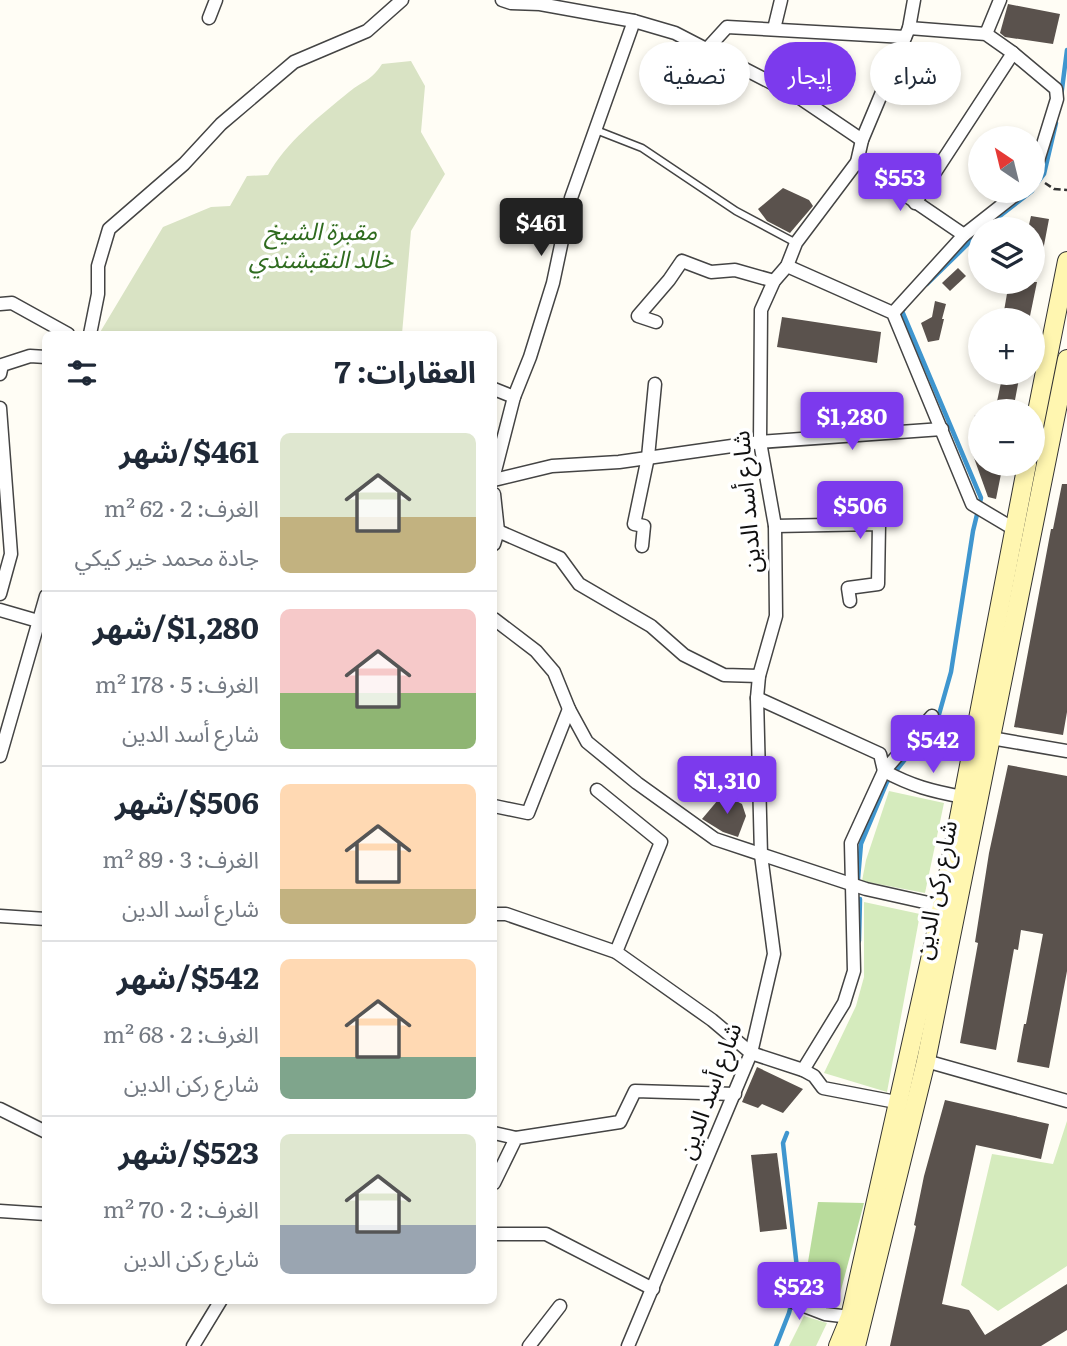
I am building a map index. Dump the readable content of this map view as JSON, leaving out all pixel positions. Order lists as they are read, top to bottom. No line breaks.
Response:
{"streets":{"main road":["شارع ركن الدين"],"street":["شارع أسد الدين"]},"parks":["مقبرة الشيخ خالد النقبشندي"],"north":"top left","page":{"chip":["شراء","إيجار","تصفية"],"map_buttons":["+","−"],"price":["$553","$461","$1,280","$506","$542","$1,310","$523"],"heading":"العقارات: 7","list":[{"name":"$461/شهر","note":"الغرف: 2 · 62 m² · جادة محمد خير كيكي"},{"name":"$1,280/شهر","note":"الغرف: 5 · 178 m² · شارع أسد الدين"},{"name":"$506/شهر","note":"الغرف: 3 · 89 m² · شارع أسد الدين"},{"name":"$542/شهر","note":"الغرف: 2 · 68 m² · شارع ركن الدين"},{"name":"$523/شهر","note":"الغرف: 2 · 70 m² · شارع ركن الدين"}]}}
